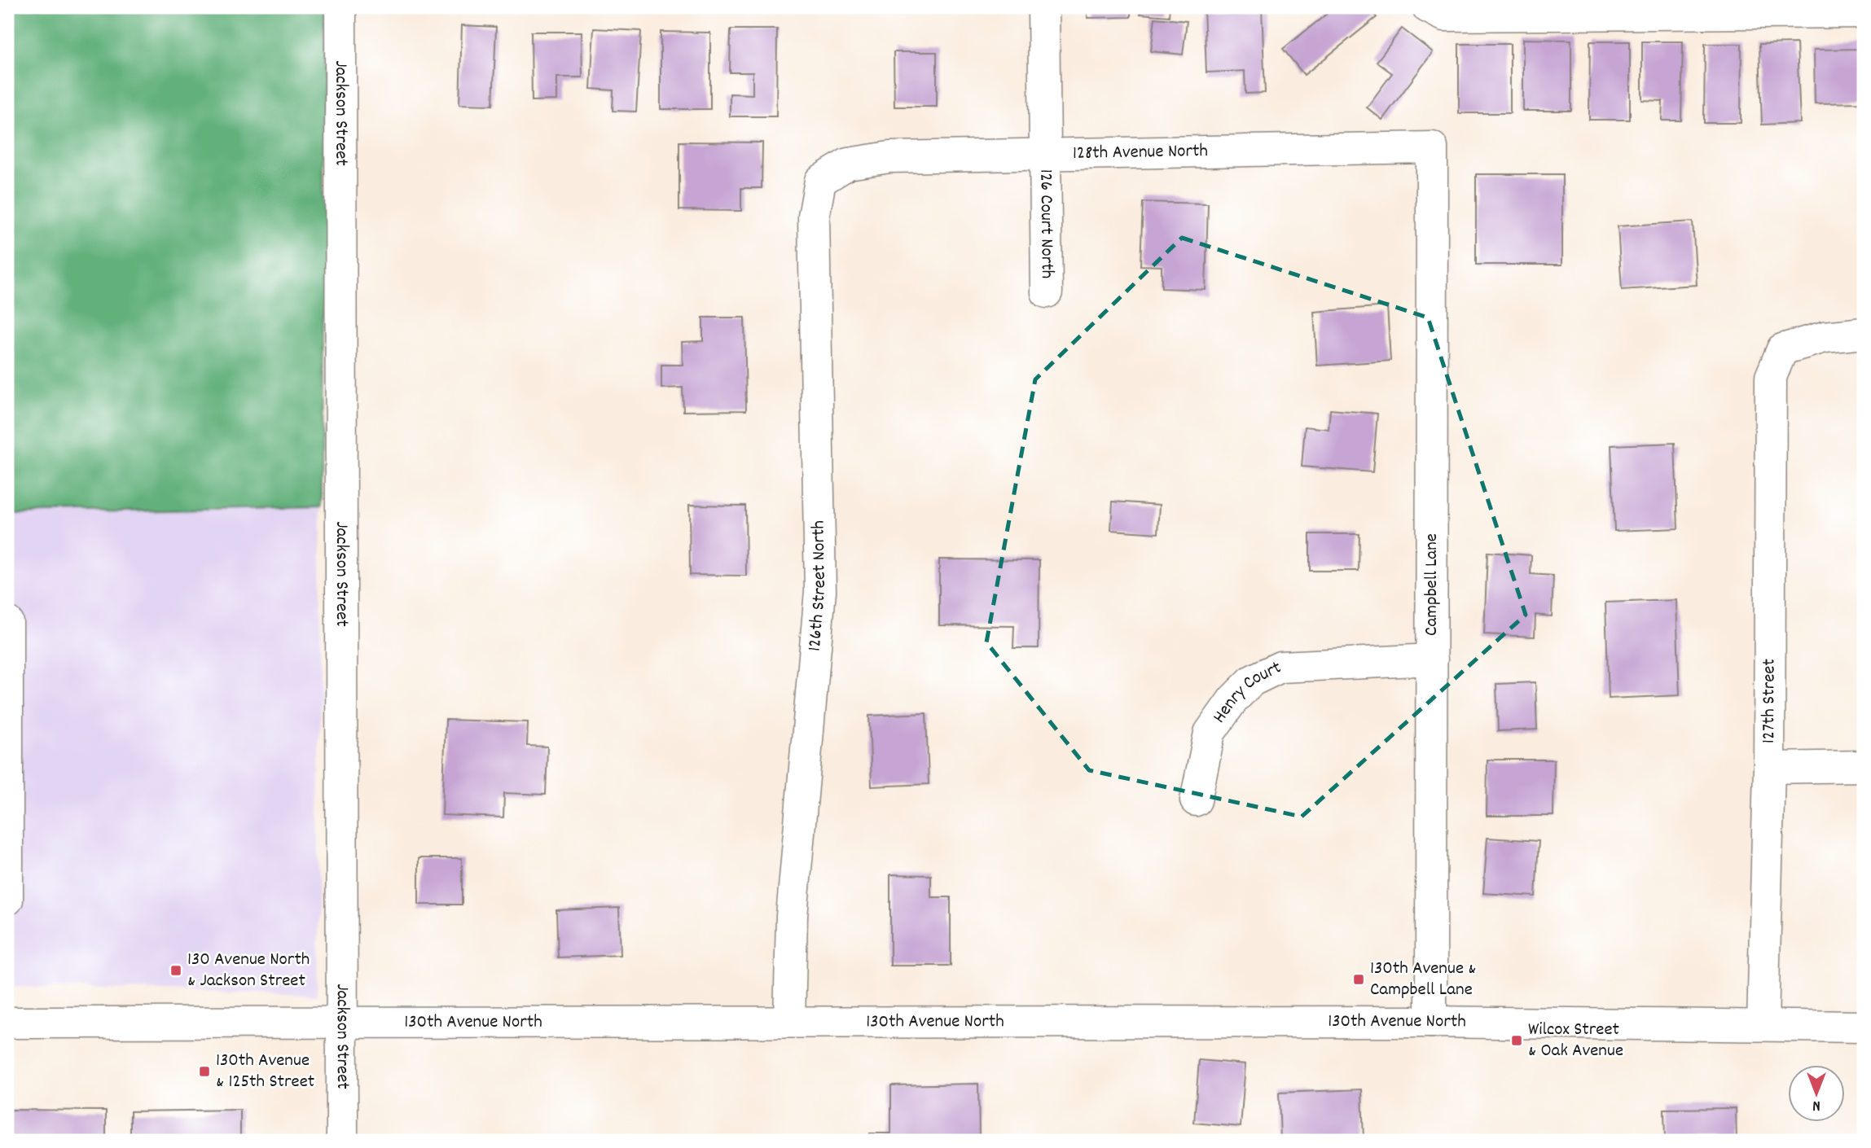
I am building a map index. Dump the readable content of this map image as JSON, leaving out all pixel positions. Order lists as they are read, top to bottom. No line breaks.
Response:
{"streets":{"street":["Jackson Street","128th Avenue North","126 Court North","Campbell Lane","126th Street North","Henry Court","127th Street","130th Avenue North"]},"crossings":[["Jackson Street","130th Avenue North"],["128th Avenue North","126 Court North"],["128th Avenue North","Campbell Lane"],["128th Avenue North","126th Street North"],["Campbell Lane","Henry Court"],["Campbell Lane","130th Avenue North"],["126th Street North","130th Avenue North"],["127th Street","130th Avenue North"]],"places":{"transit":["130 Avenue North & Jackson Street","130th Avenue & Campbell Lane","Wilcox Street & Oak Avenue","130th Avenue & 125th Street"]},"north":"bottom"}
